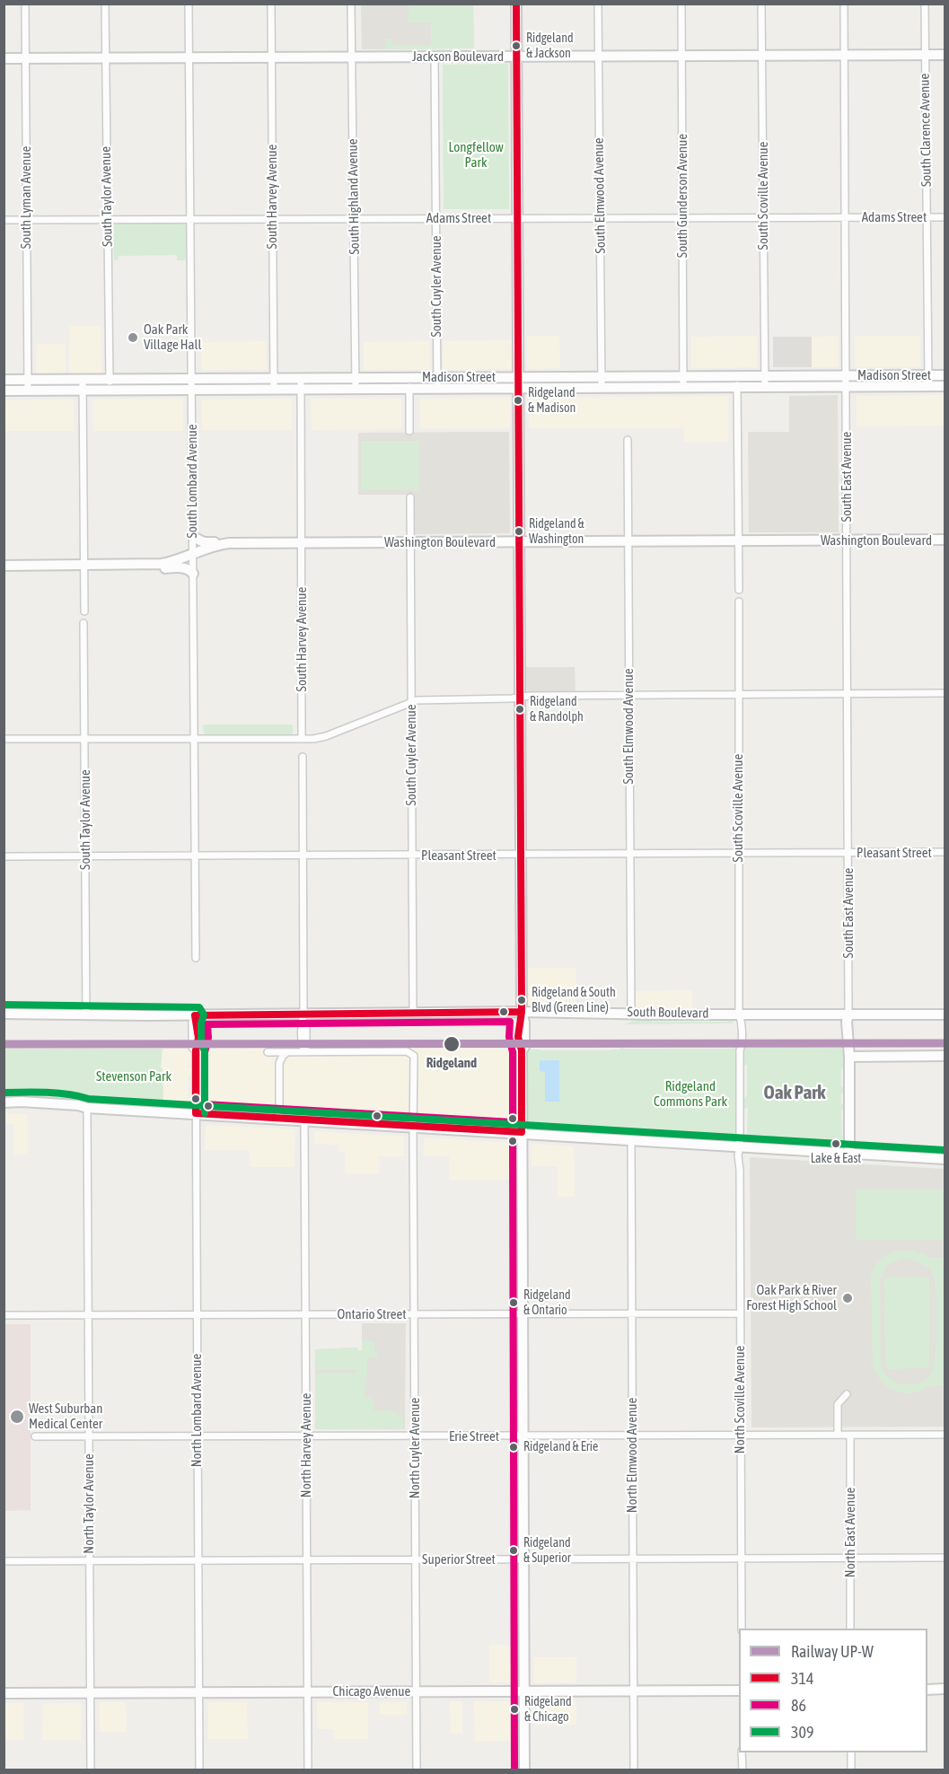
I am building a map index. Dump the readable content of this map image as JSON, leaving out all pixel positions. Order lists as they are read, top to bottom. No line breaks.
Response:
{"streets":{"street":["Jackson Boulevard","South Clarence Avenue","South Elmwood Avenue","South Gunderson Avenue","South Scoville Avenue","South Taylor Avenue","South Harvey Avenue","South Highland Avenue","South Lyman Avenue","Adams Street","South Cuyler Avenue","Madison Street","South East Avenue","South Lombard Avenue","Washington Boulevard","Pleasant Street","South Boulevard","Ontario Street","North Scoville Avenue","North Lombard Avenue","Erie Street","North Harvey Avenue","North Cuyler Avenue","North Elmwood Avenue","North Taylor Avenue","North East Avenue","Superior Street","Chicago Avenue"]},"crossings":[["Jackson Boulevard","South Clarence Avenue"],["Jackson Boulevard","South Elmwood Avenue"],["Jackson Boulevard","South Gunderson Avenue"],["Jackson Boulevard","South Scoville Avenue"],["Jackson Boulevard","South Taylor Avenue"],["Jackson Boulevard","South Harvey Avenue"],["Jackson Boulevard","South Highland Avenue"],["Jackson Boulevard","South Lyman Avenue"],["Jackson Boulevard","South Cuyler Avenue"],["Jackson Boulevard","South East Avenue"],["Jackson Boulevard","South Lombard Avenue"],["South Clarence Avenue","Adams Street"],["South Clarence Avenue","Madison Street"],["South Elmwood Avenue","Adams Street"],["South Elmwood Avenue","Madison Street"],["South Elmwood Avenue","Washington Boulevard"],["South Elmwood Avenue","Pleasant Street"],["South Elmwood Avenue","South Boulevard"],["South Gunderson Avenue","Adams Street"],["South Gunderson Avenue","Madison Street"],["South Scoville Avenue","Adams Street"],["South Scoville Avenue","Madison Street"],["South Scoville Avenue","Pleasant Street"],["South Scoville Avenue","South Boulevard"],["South Scoville Avenue","North Scoville Avenue"],["South Taylor Avenue","Adams Street"],["South Taylor Avenue","Madison Street"],["South Taylor Avenue","Pleasant Street"],["South Taylor Avenue","South Boulevard"],["South Harvey Avenue","Adams Street"],["South Harvey Avenue","Madison Street"],["South Harvey Avenue","Washington Boulevard"],["South Highland Avenue","Adams Street"],["South Highland Avenue","Madison Street"],["South Lyman Avenue","Adams Street"],["South Lyman Avenue","Madison Street"],["Adams Street","South Cuyler Avenue"],["Adams Street","South East Avenue"],["Adams Street","South Lombard Avenue"],["South Cuyler Avenue","Madison Street"],["South Cuyler Avenue","Washington Boulevard"],["South Cuyler Avenue","Pleasant Street"],["South Cuyler Avenue","South Boulevard"],["Madison Street","South East Avenue"],["Madison Street","South Lombard Avenue"],["South East Avenue","Washington Boulevard"],["South East Avenue","Pleasant Street"],["South East Avenue","South Boulevard"],["South Lombard Avenue","Washington Boulevard"],["South Lombard Avenue","Pleasant Street"],["South Boulevard","North Scoville Avenue"],["South Boulevard","North Lombard Avenue"],["Ontario Street","North Scoville Avenue"],["Ontario Street","North Lombard Avenue"],["Ontario Street","North Harvey Avenue"],["Ontario Street","North Cuyler Avenue"],["Ontario Street","North Elmwood Avenue"],["Ontario Street","North Taylor Avenue"],["North Scoville Avenue","Erie Street"],["North Scoville Avenue","Superior Street"],["North Lombard Avenue","Erie Street"],["North Lombard Avenue","Superior Street"],["North Lombard Avenue","Chicago Avenue"],["Erie Street","North Harvey Avenue"],["Erie Street","North Cuyler Avenue"],["Erie Street","North Elmwood Avenue"],["Erie Street","North Taylor Avenue"],["Erie Street","North East Avenue"],["North Harvey Avenue","Superior Street"],["North Harvey Avenue","Chicago Avenue"],["North Cuyler Avenue","Superior Street"],["North Cuyler Avenue","Chicago Avenue"],["North Elmwood Avenue","Superior Street"],["North Elmwood Avenue","Chicago Avenue"],["North Taylor Avenue","Superior Street"],["North Taylor Avenue","Chicago Avenue"],["North East Avenue","Superior Street"]],"districts":["Oak Park"],"parks":["Longfellow Park","Stevenson Park","Ridgeland Commons Park"],"places":["Ridgeland & Jackson","Oak Park Village Hall","Ridgeland & Madison","Ridgeland & Washington","Ridgeland & Randolph","Ridgeland & South Blvd (Green Line)","Ridgeland","Lake & East","Oak Park & River Forest High School","Ridgeland & Ontario","West Suburban Medical Center","Ridgeland & Erie","Ridgeland & Superior","Ridgeland & Chicago"],"lines":["transit line 314","transit line 309","transit line 86","rail line UP-W"],"legend":["Railway UP-W","314","86","309"]}
